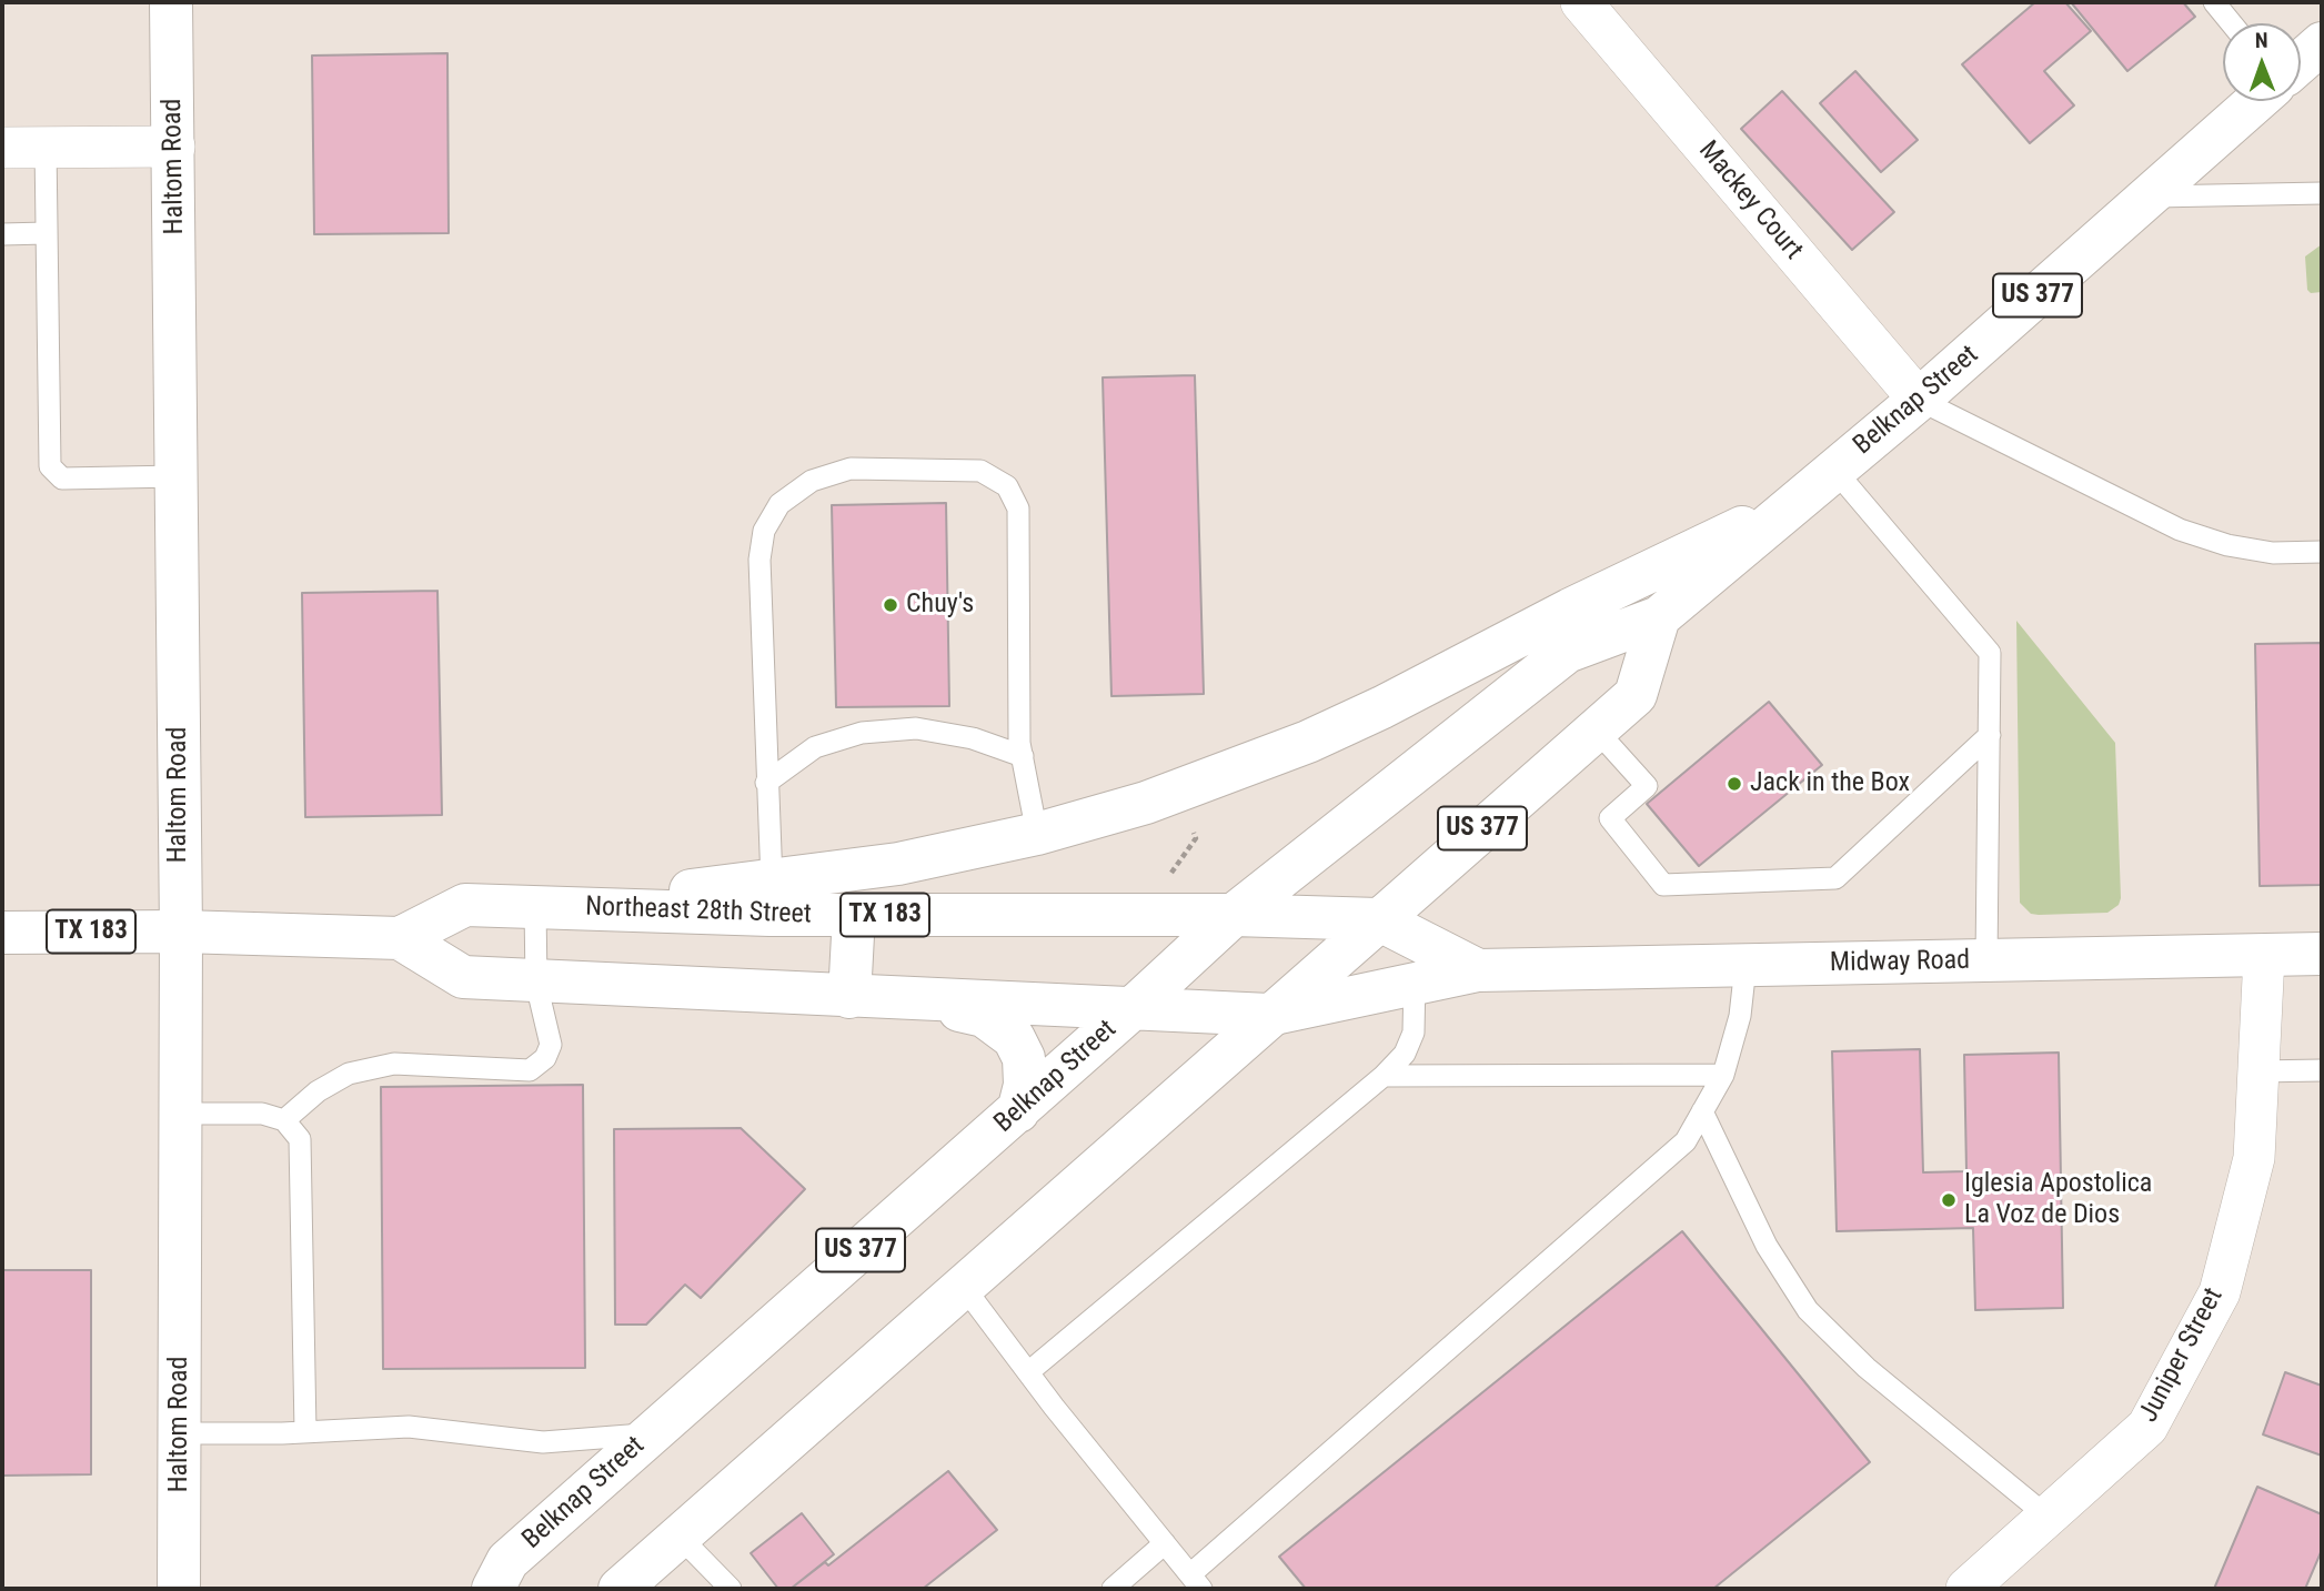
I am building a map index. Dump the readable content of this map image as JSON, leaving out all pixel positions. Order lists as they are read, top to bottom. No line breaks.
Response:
{"streets":{"main road":["Haltom Road","US 377","Belknap Street","Northeast 28th Street","TX 183","Midway Road"],"street":["Mackey Court","Juniper Street"]},"crossings":[["Haltom Road","Northeast 28th Street"],["Mackey Court","Belknap Street"],["US 377","Belknap Street"],["US 377","Northeast 28th Street"],["US 377","Midway Road"],["Belknap Street","Northeast 28th Street"],["Northeast 28th Street","Midway Road"],["Midway Road","Juniper Street"]],"places":["Chuy's","Jack in the Box","Iglesia Apostolica La Voz de Dios"],"north":"top"}
